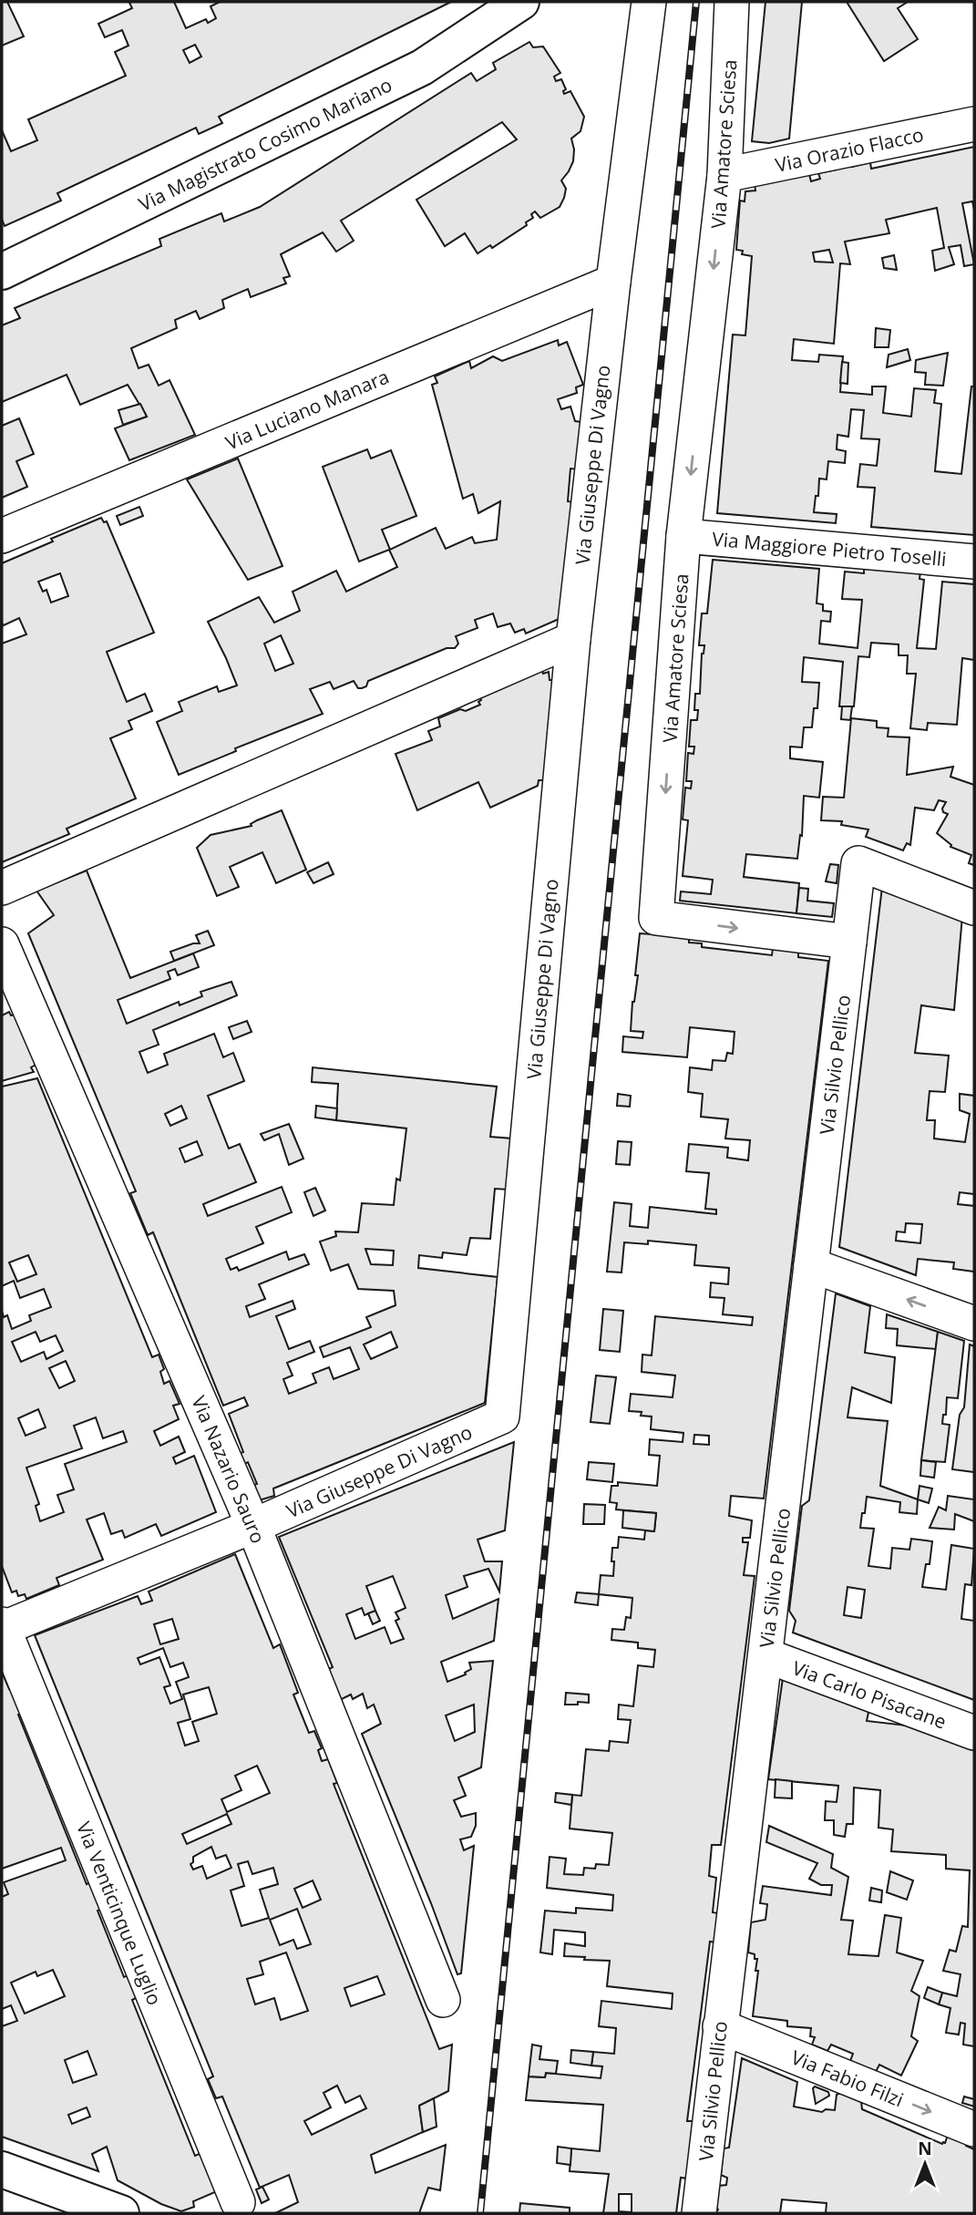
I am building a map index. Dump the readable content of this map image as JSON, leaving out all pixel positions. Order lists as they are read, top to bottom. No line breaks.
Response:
{"streets":{"street":["Via Magistrato Cosimo Mariano","Via Amatore Sciesa","Via Orazio Flacco","Via Luciano Manara","Via Giuseppe Di Vagno","Via Maggiore Pietro Toselli","Via Silvio Pellico","Via Nazario Sauro","Via Carlo Pisacane","Via Venticinque Luglio","Via Fabio Filzi"]},"crossings":[["Via Amatore Sciesa","Via Orazio Flacco"],["Via Amatore Sciesa","Via Maggiore Pietro Toselli"],["Via Amatore Sciesa","Via Silvio Pellico"],["Via Luciano Manara","Via Giuseppe Di Vagno"],["Via Giuseppe Di Vagno","Via Nazario Sauro"],["Via Giuseppe Di Vagno","Via Venticinque Luglio"],["Via Silvio Pellico","Via Carlo Pisacane"],["Via Silvio Pellico","Via Fabio Filzi"]],"one_way":["Via Amatore Sciesa","Via Fabio Filzi"],"north":"top"}
